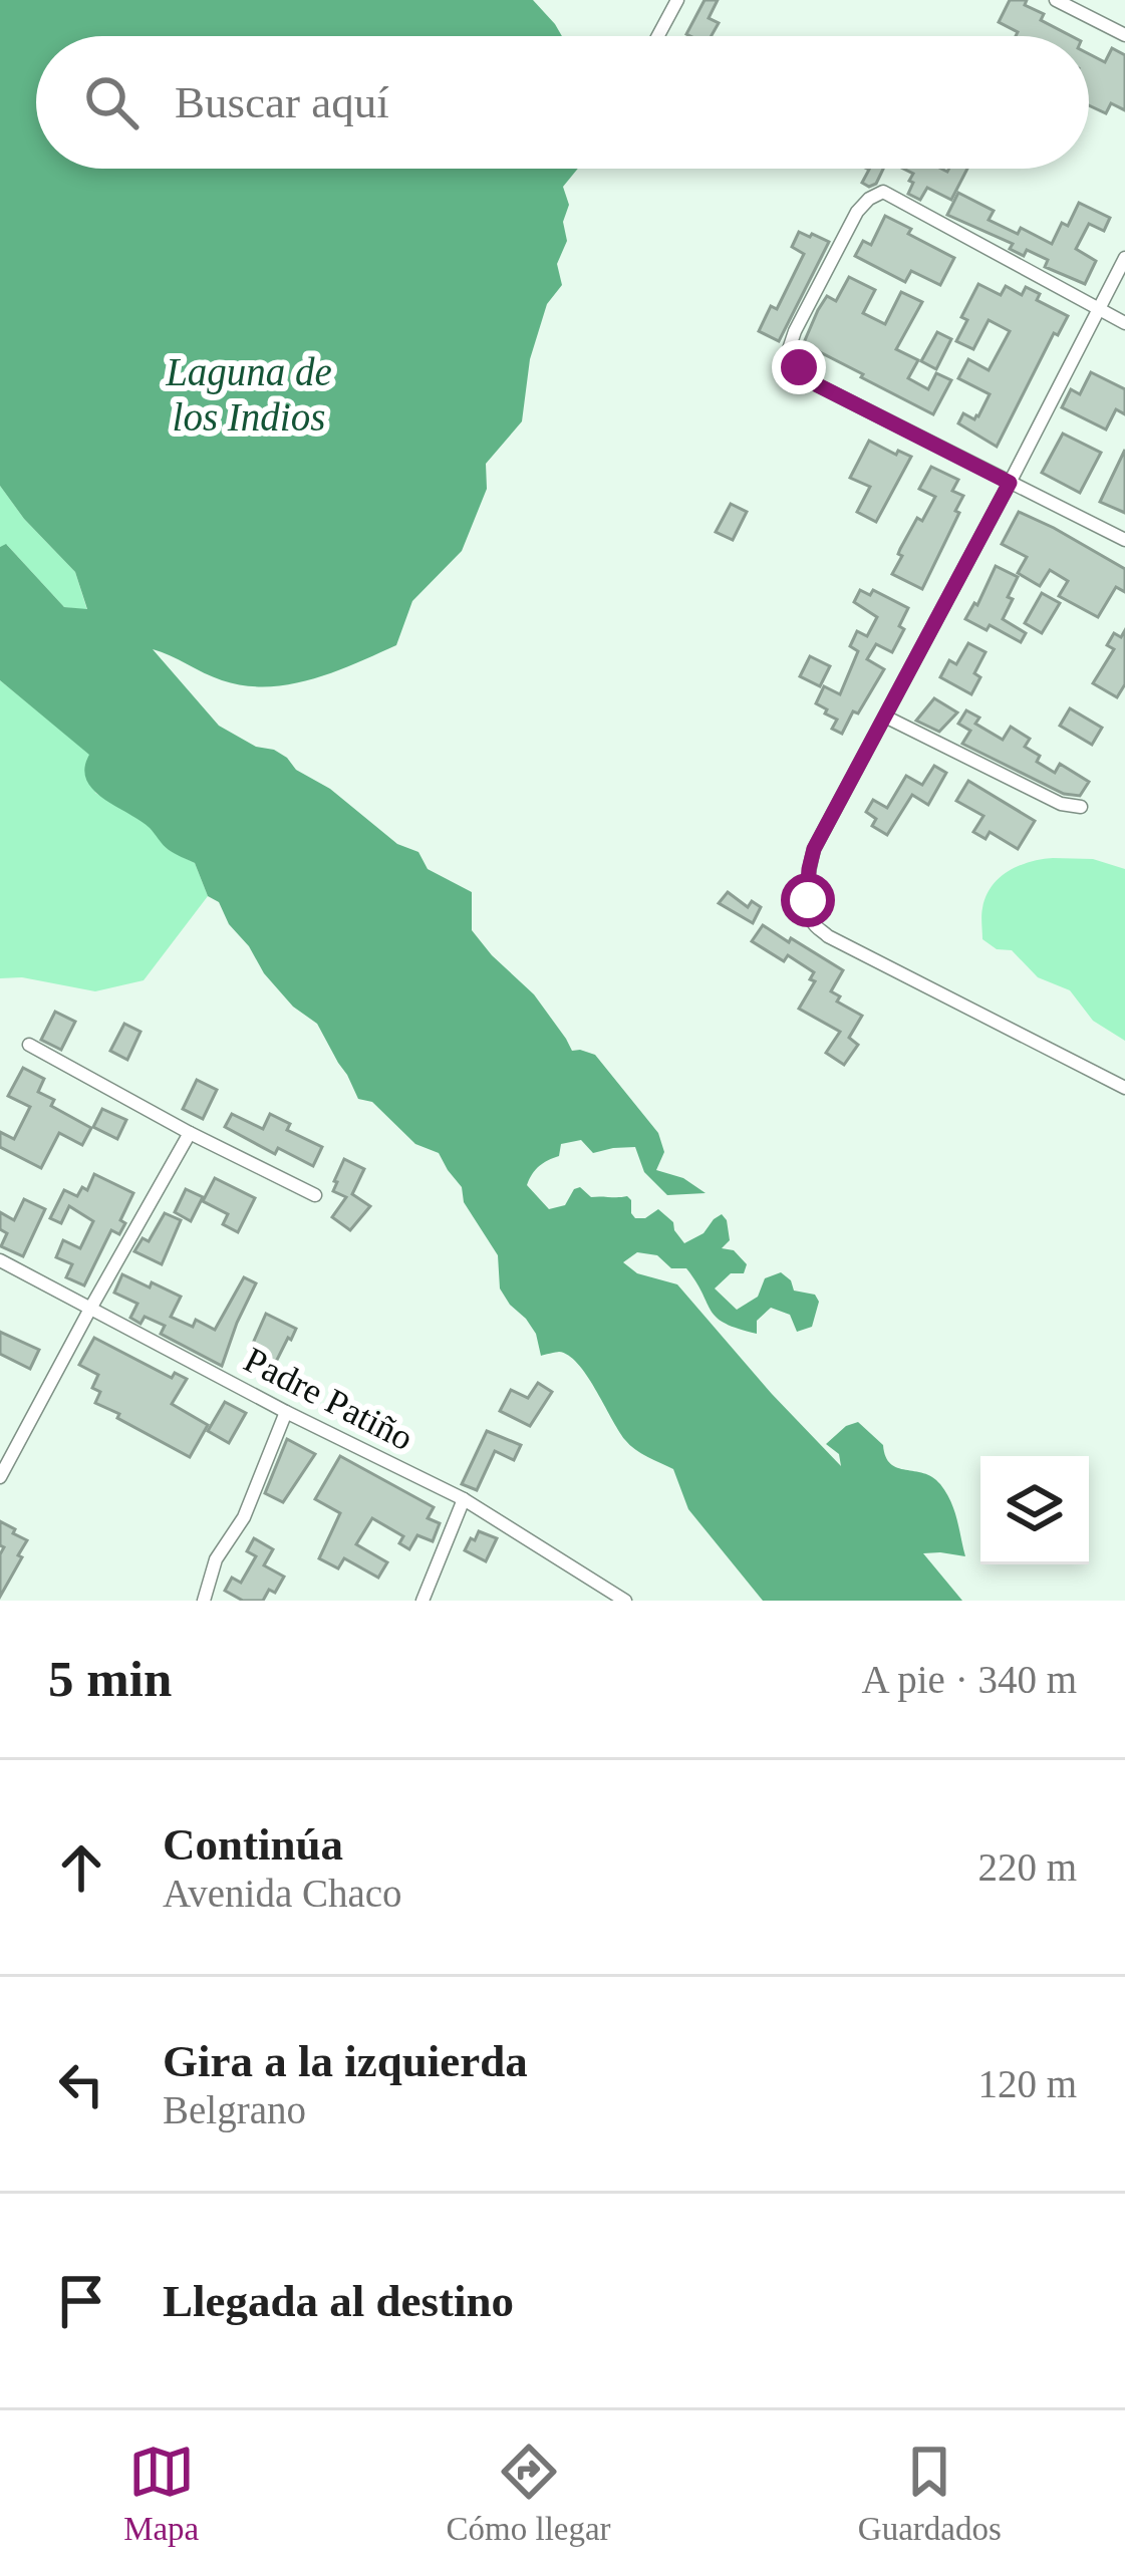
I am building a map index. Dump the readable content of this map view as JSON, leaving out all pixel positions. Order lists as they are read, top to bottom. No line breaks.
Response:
{"streets":{"street":["Padre Patiño"]},"water":["Laguna de los Indios"],"page":{"search":"Buscar aquí","heading":["5 min","A pie · 340 m"],"list":[["Continúa","Avenida Chaco","220 m"],["Gira a la izquierda","Belgrano","120 m"],"Llegada al destino"],"nav":["Mapa","Cómo llegar","Guardados"]}}
